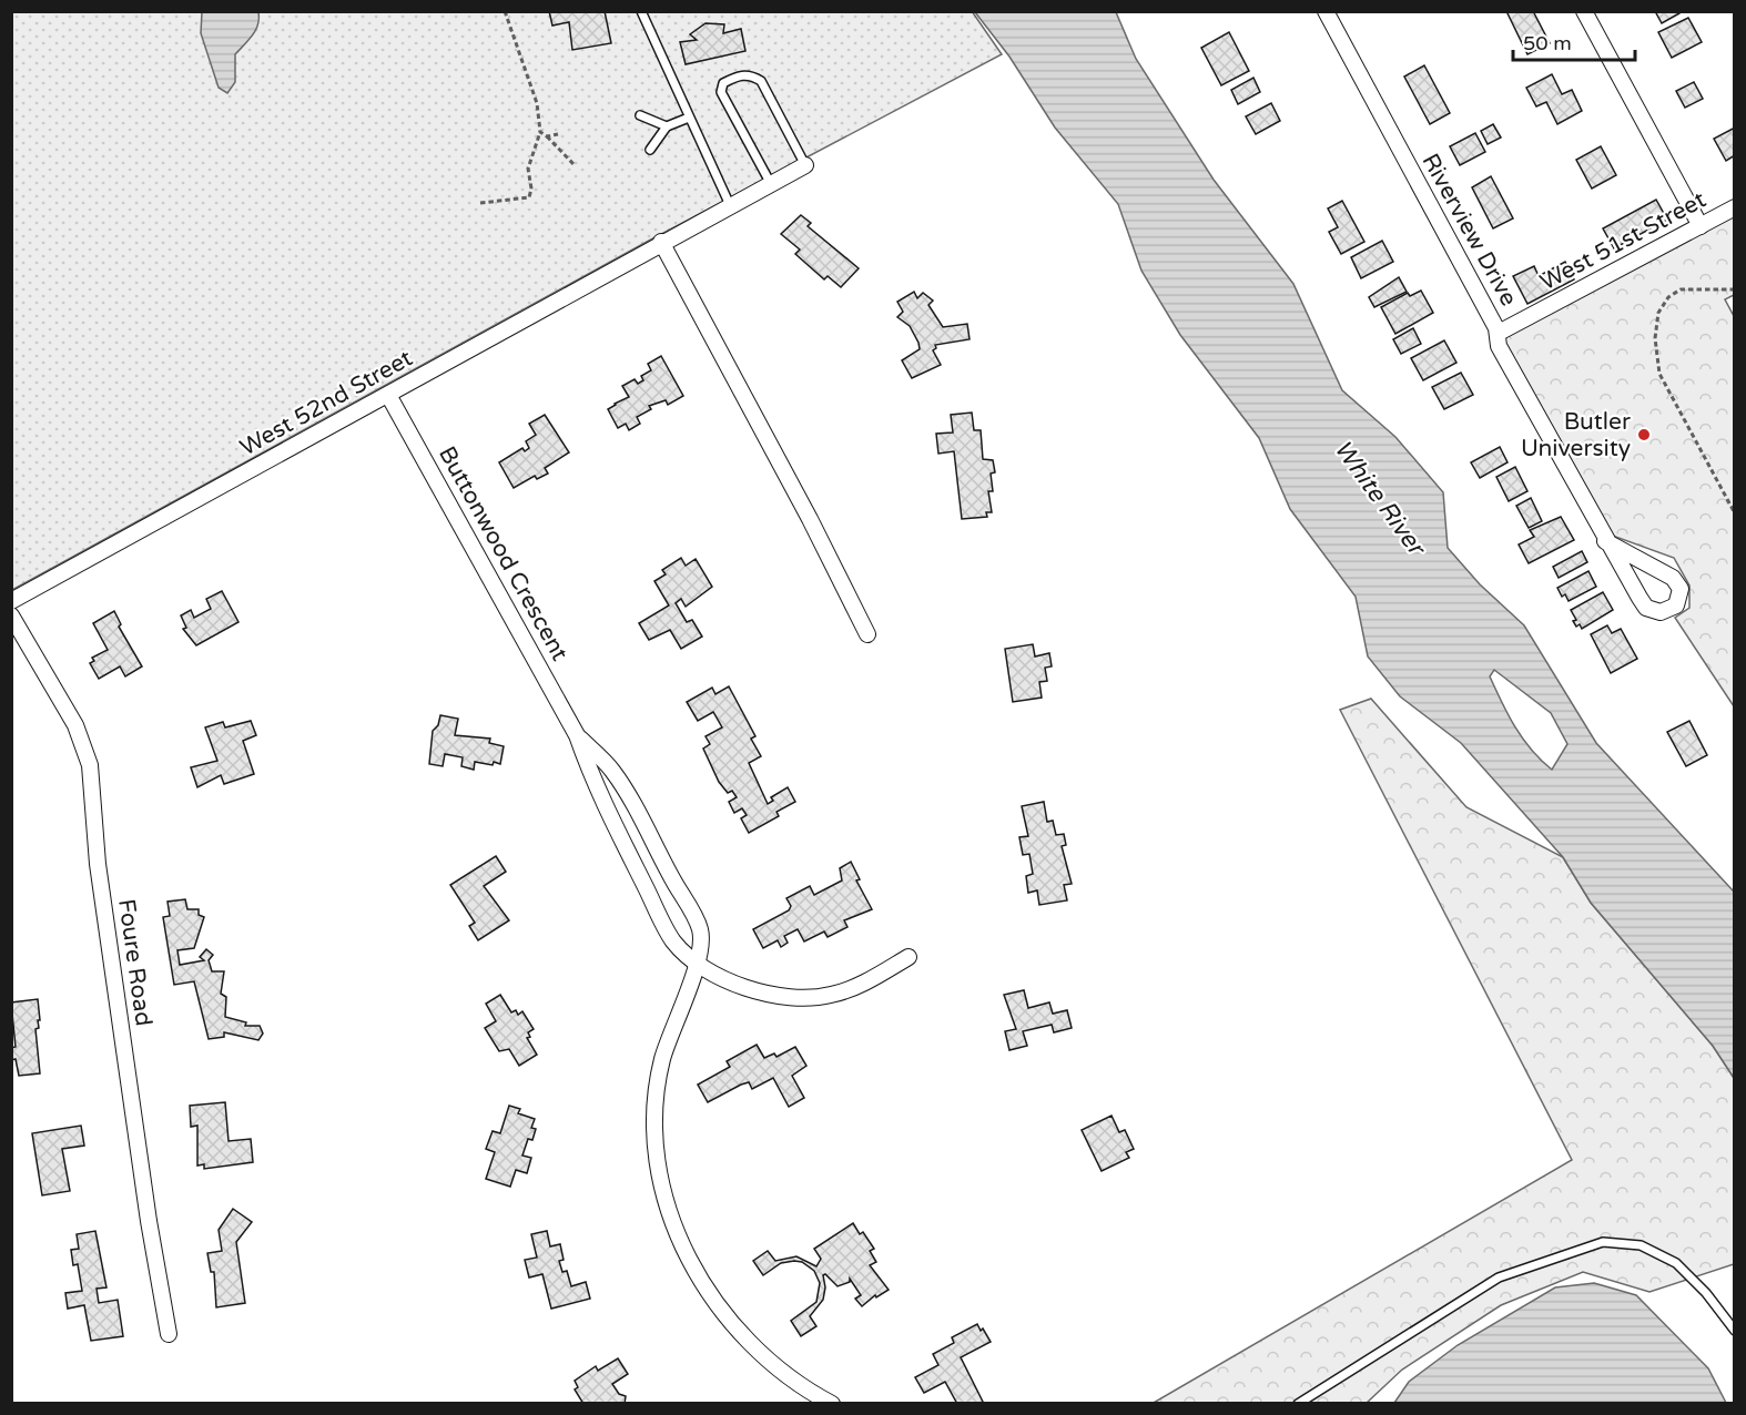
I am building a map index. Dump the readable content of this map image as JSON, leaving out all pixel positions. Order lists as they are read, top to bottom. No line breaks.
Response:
{"streets":{"street":["Riverview Drive","West 51st Street","West 52nd Street","Buttonwood Crescent","Foure Road"]},"crossings":[["Riverview Drive","West 51st Street"],["West 52nd Street","Buttonwood Crescent"]],"water":["White River"],"places":["Butler University"],"scale_bar":"50 m"}
